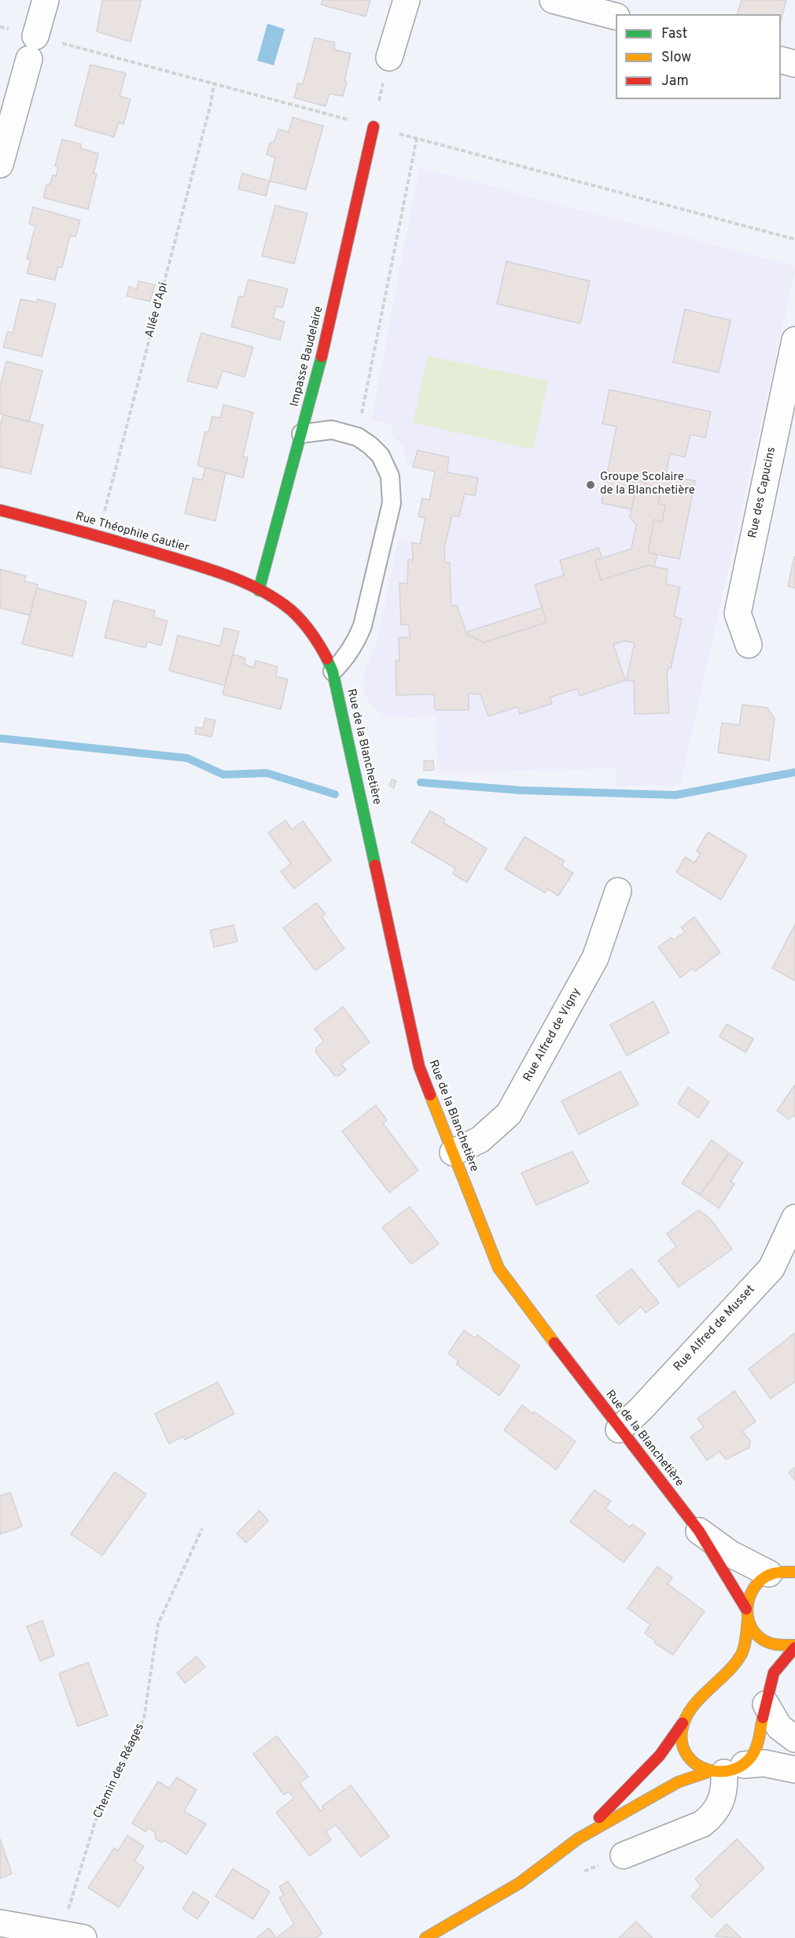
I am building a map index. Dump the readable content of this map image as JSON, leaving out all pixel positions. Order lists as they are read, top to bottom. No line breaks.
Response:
{"streets":{"street":["Impasse Baudelaire","Rue des Capucins","Rue Théophile Gautier","Rue de la Blanchetière","Rue Alfred de Vigny","Rue Alfred de Musset"],"path":["Allée d'Api","Chemin des Réages"]},"crossings":[["Allée d'Api","Rue Théophile Gautier"],["Impasse Baudelaire","Rue Théophile Gautier"],["Impasse Baudelaire","Rue de la Blanchetière"],["Rue Théophile Gautier","Rue de la Blanchetière"],["Rue de la Blanchetière","Rue Alfred de Vigny"],["Rue de la Blanchetière","Rue Alfred de Musset"]],"places":["Groupe Scolaire de la Blanchetière"],"legend":["Fast","Slow","Jam"]}
